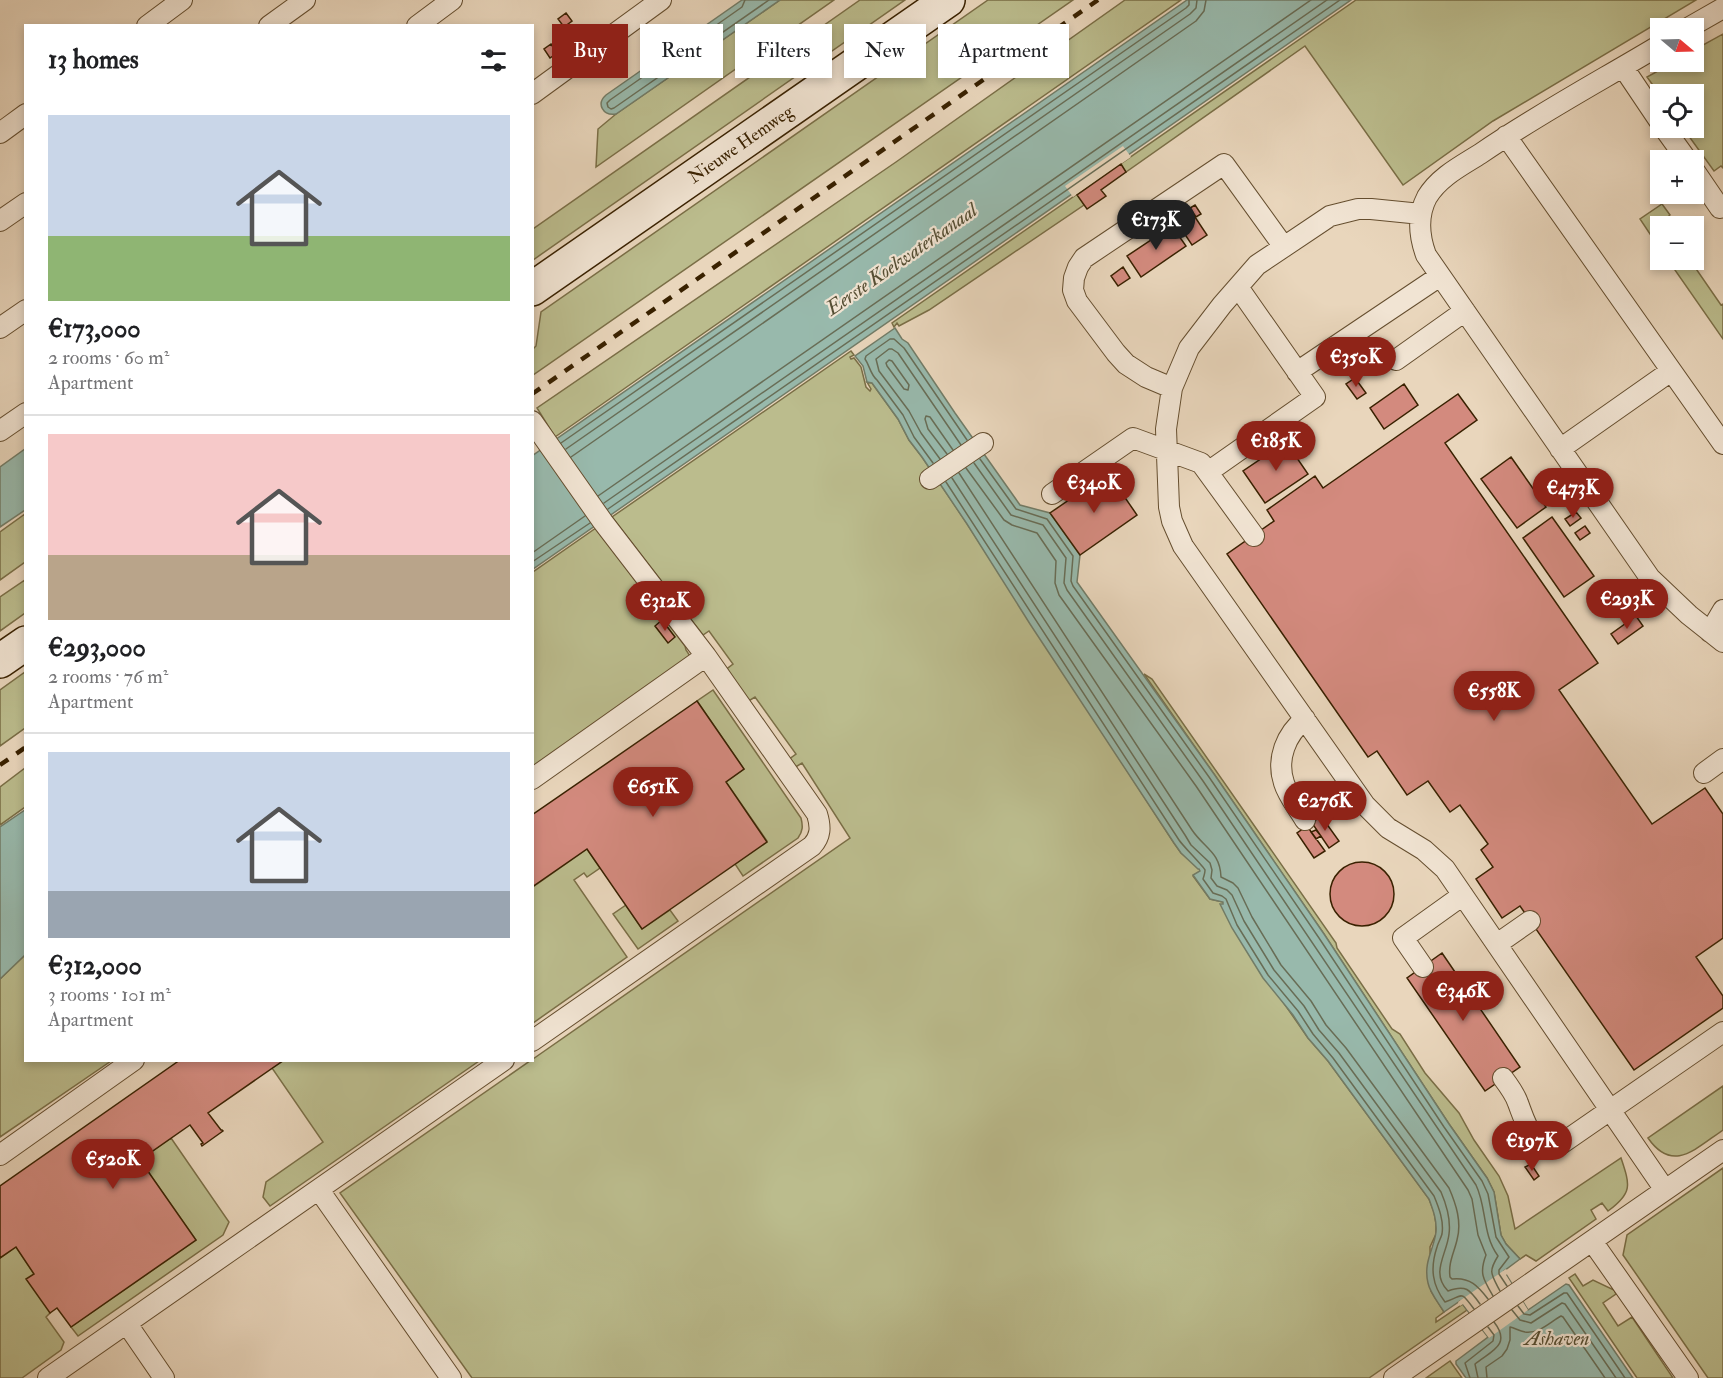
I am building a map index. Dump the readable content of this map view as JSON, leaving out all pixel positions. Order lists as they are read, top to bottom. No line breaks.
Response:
{"streets":{"main road":["Nieuwe Hemweg"]},"water":["Eerste Koelwaterkanaal","Ashaven"],"north":"right","page":{"map_buttons":["+","−"],"chip":["Buy","Rent","Filters","New","Apartment"],"heading":"13 homes","list":[{"name":"€173,000","note":"2 rooms · 60 m² · Apartment"},{"name":"€293,000","note":"2 rooms · 76 m² · Apartment"},{"name":"€312,000","note":"3 rooms · 101 m² · Apartment"}],"price":["€173K","€350K","€185K","€340K","€473K","€293K","€312K","€558K","€651K","€276K","€346K","€197K","€520K"]}}
